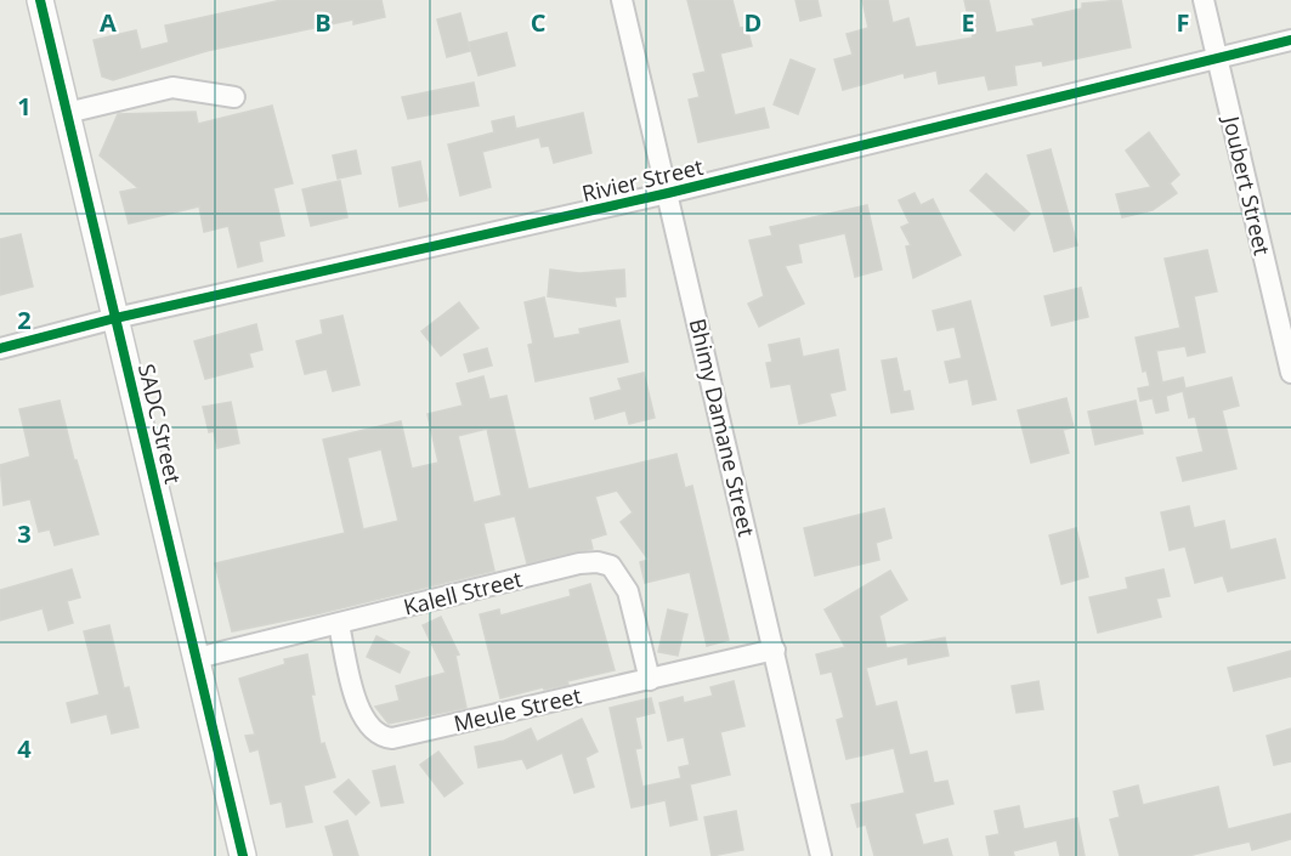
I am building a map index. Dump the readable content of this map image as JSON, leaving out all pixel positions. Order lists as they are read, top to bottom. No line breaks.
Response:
{"streets":{"street":["Rivier Street","Joubert Street","SADC Street","Bhimy Damane Street","Kalell Street","Meule Street"]},"crossings":[["Rivier Street","Joubert Street"],["Rivier Street","SADC Street"],["Rivier Street","Bhimy Damane Street"],["SADC Street","Kalell Street"],["Bhimy Damane Street","Meule Street"],["Kalell Street","Meule Street"]],"grid":{"columns":["A","B","C","D","E","F"],"rows":["1","2","3","4"]}}
